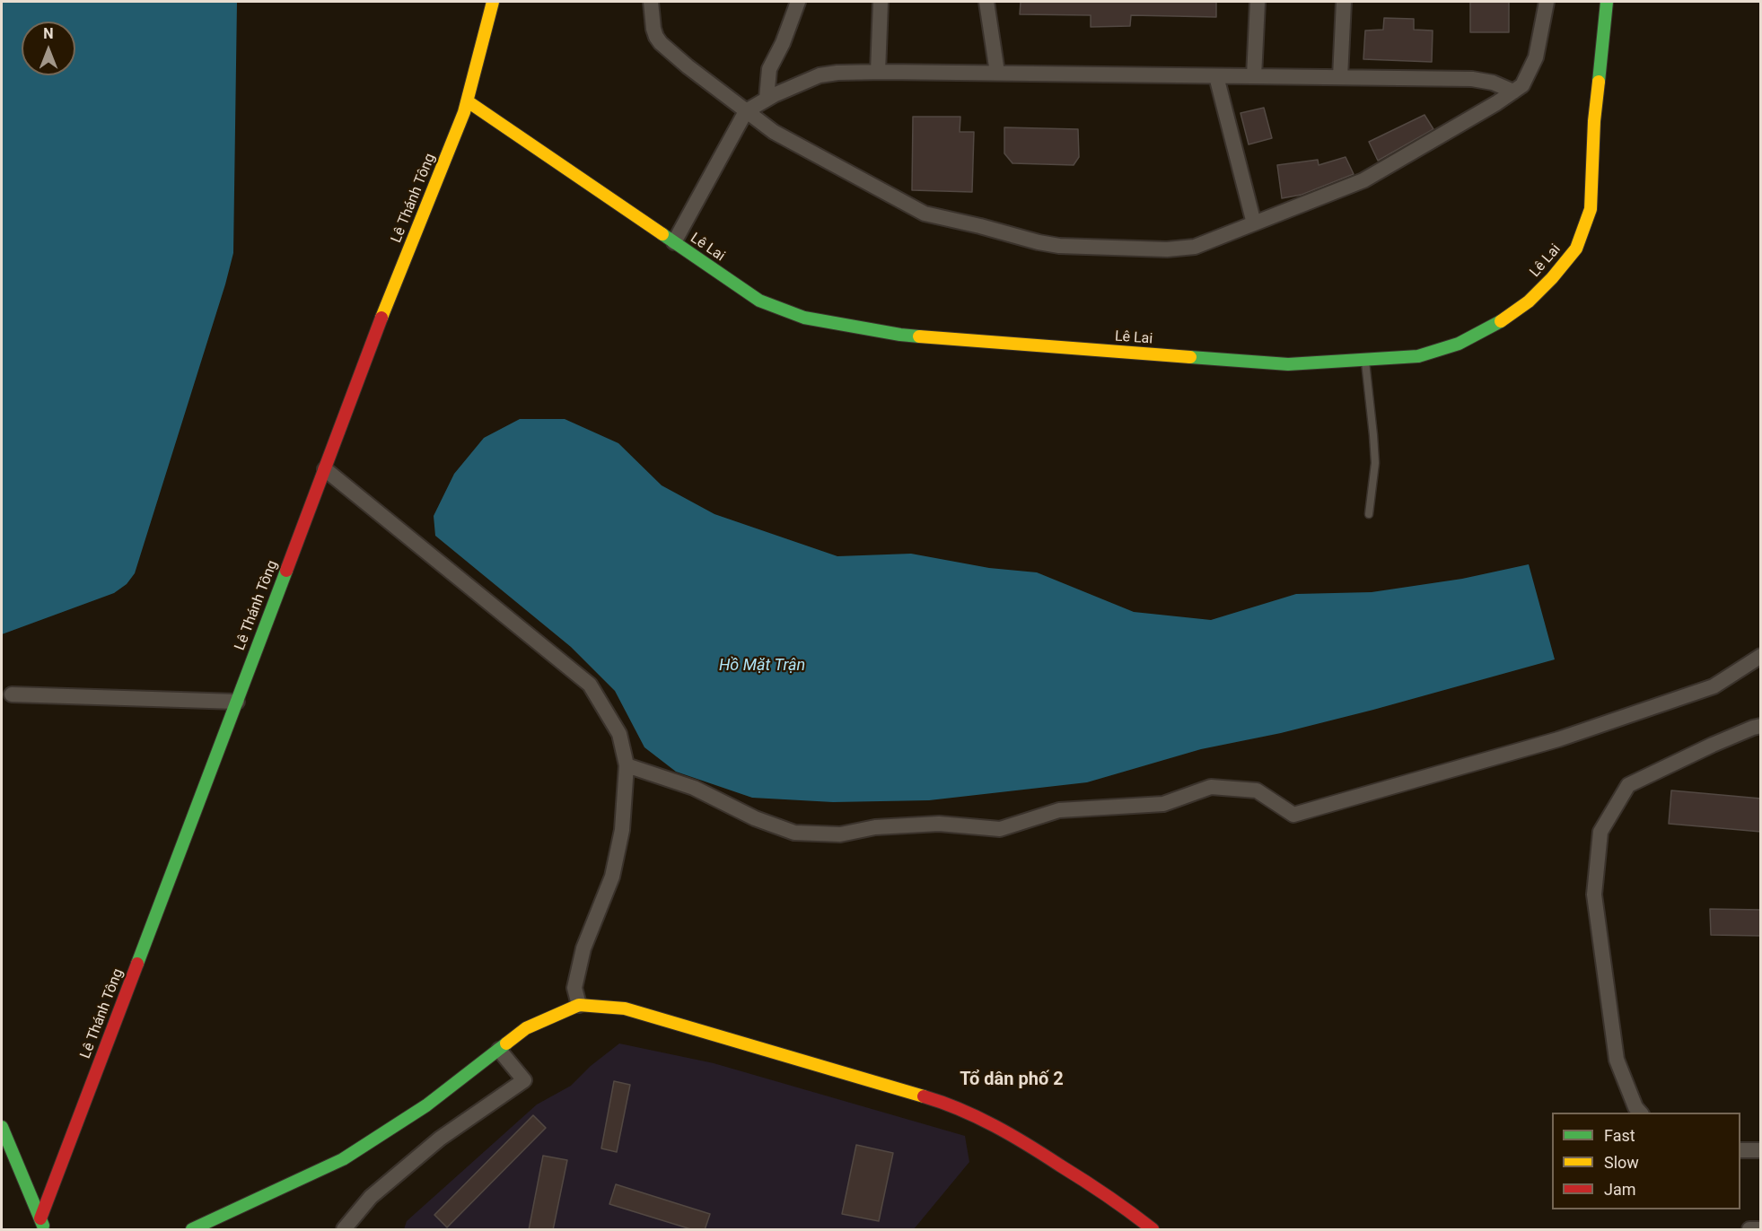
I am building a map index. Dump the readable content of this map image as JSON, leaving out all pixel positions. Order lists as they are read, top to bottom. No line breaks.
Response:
{"streets":{"street":["Lê Thánh Tông","Lê Lai"]},"crossings":[["Lê Thánh Tông","Lê Lai"]],"districts":["Tổ dân phố 2"],"water":["Hồ Mặt Trận"],"legend":["Fast","Slow","Jam"],"north":"top"}
